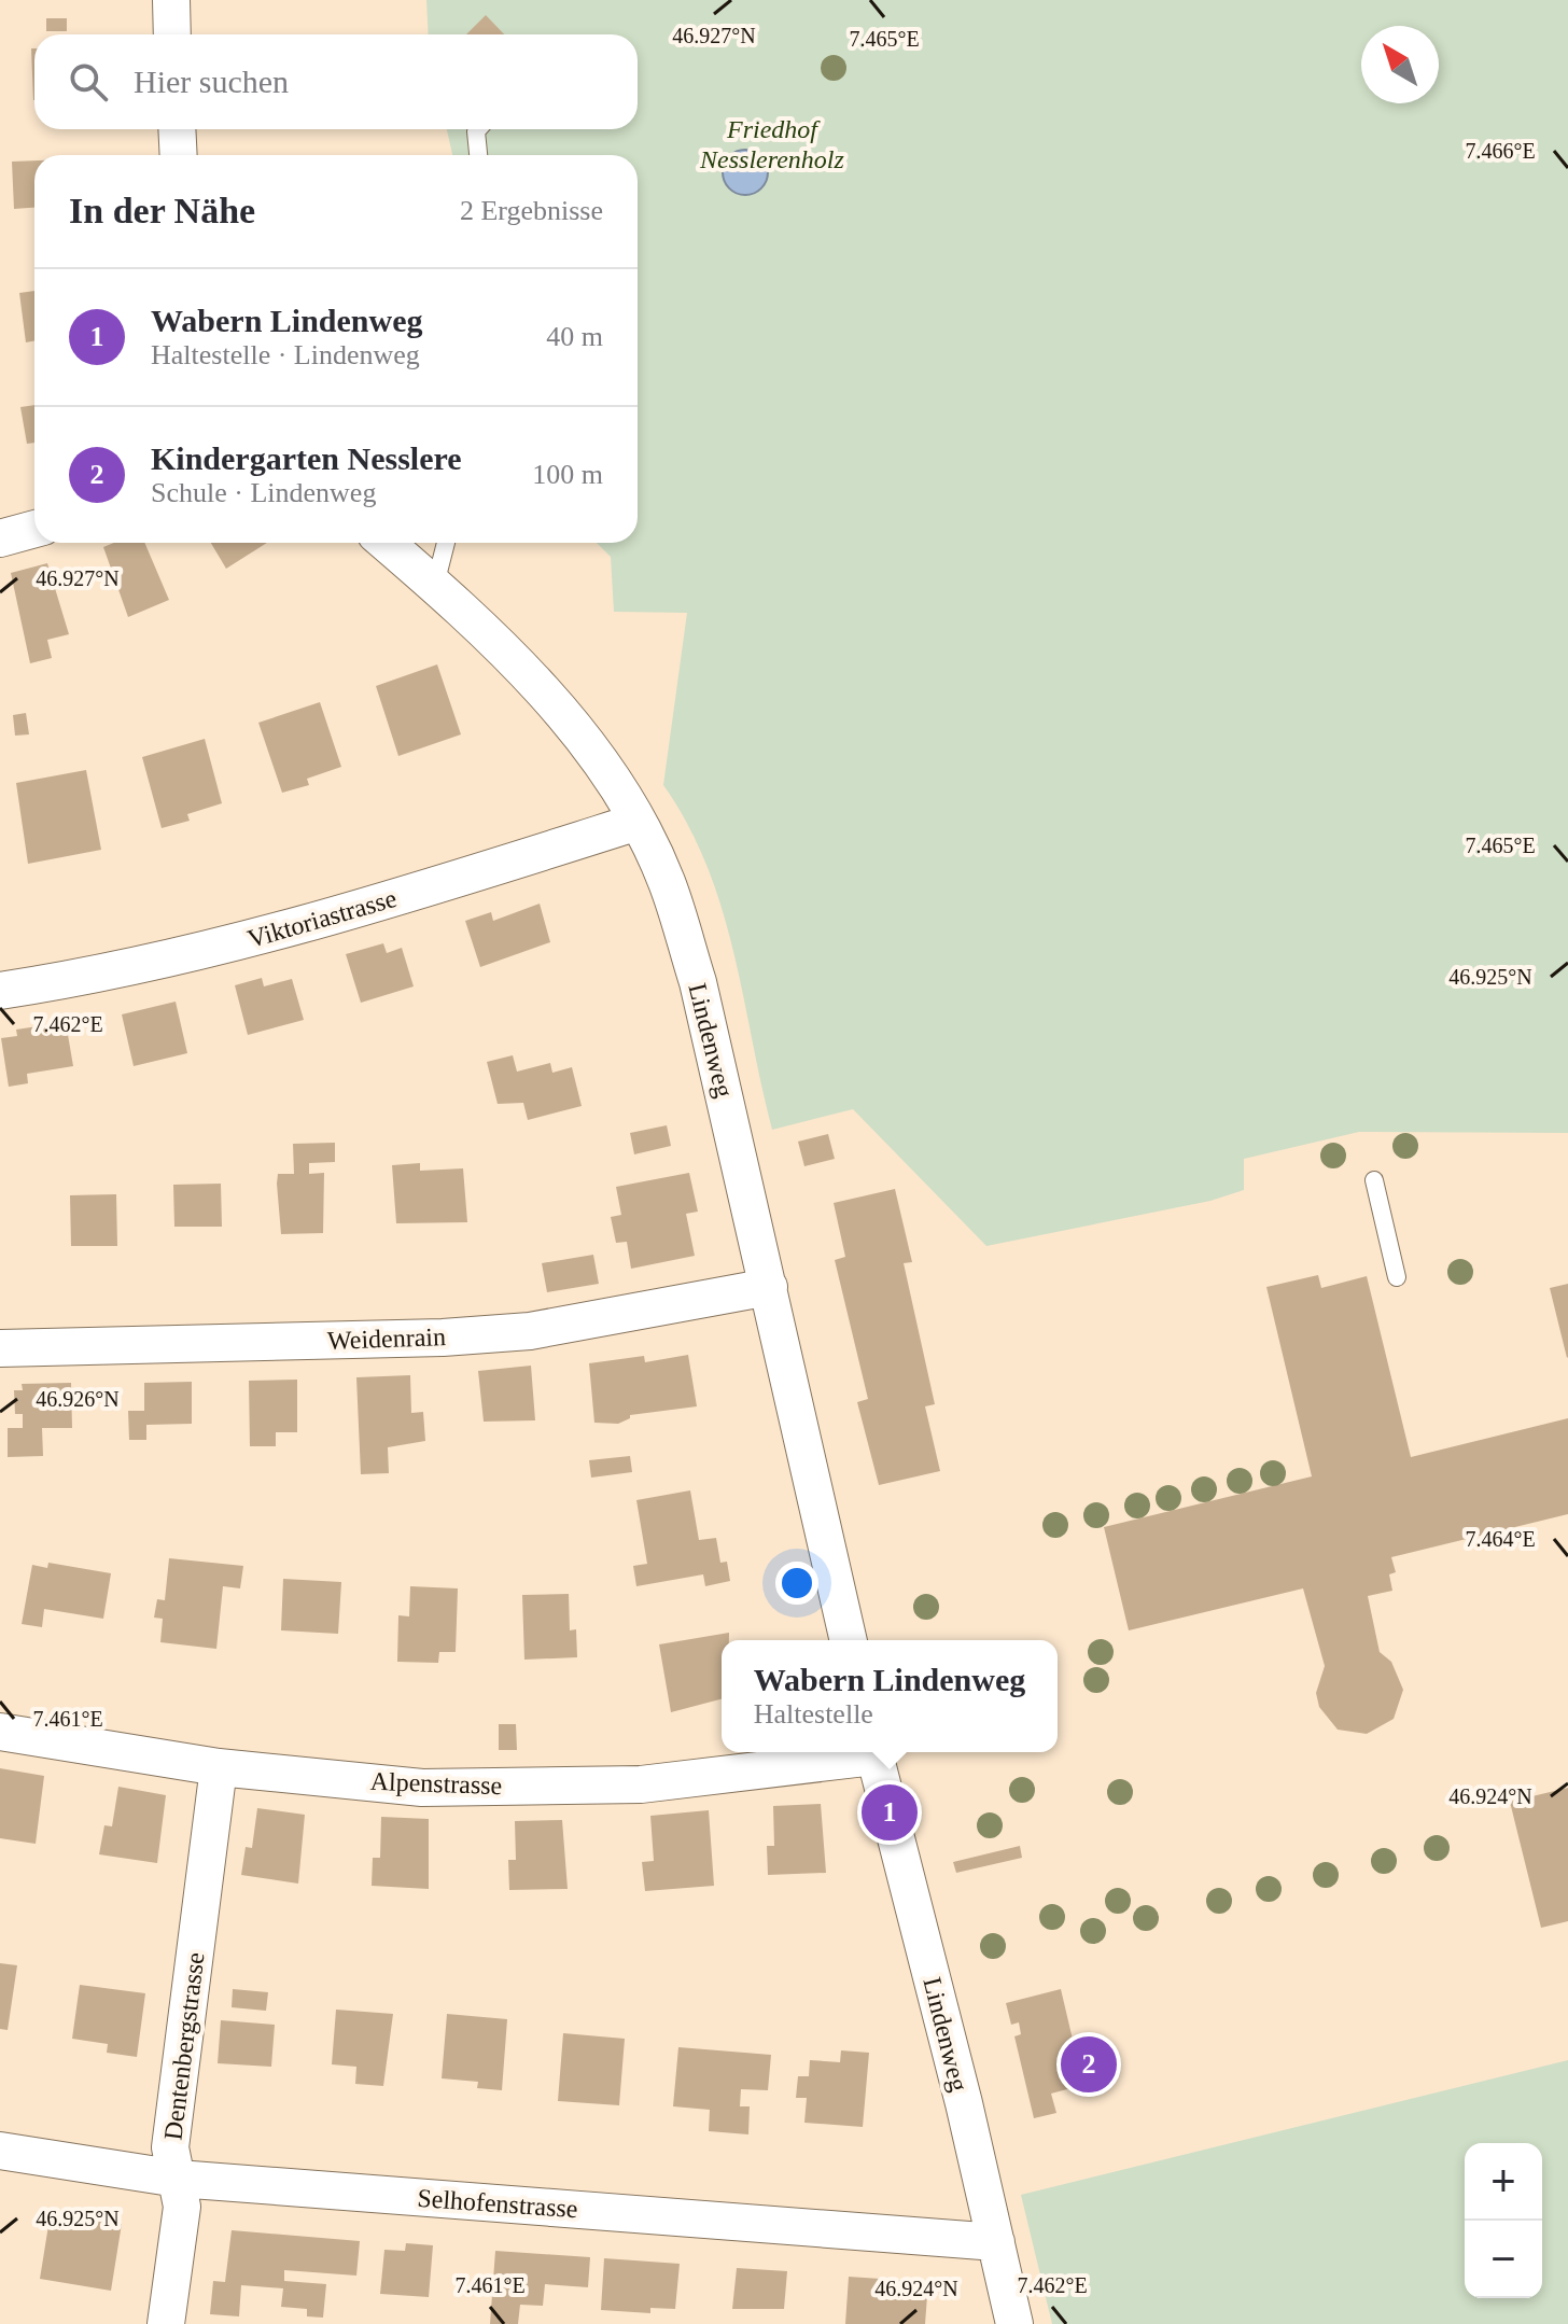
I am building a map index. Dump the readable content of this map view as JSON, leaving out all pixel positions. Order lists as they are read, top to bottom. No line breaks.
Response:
{"streets":{"street":["Viktoriastrasse","Lindenweg","Weidenrain","Alpenstrasse","Dentenbergstrasse","Selhofenstrasse"]},"crossings":[["Viktoriastrasse","Lindenweg"],["Lindenweg","Weidenrain"],["Lindenweg","Selhofenstrasse"],["Alpenstrasse","Dentenbergstrasse"],["Dentenbergstrasse","Selhofenstrasse"]],"parks":["Friedhof Nesslerenholz"],"north":"top left","page":{"search":"Hier suchen","heading":["In der Nähe","2 Ergebnisse"],"list":[{"mark":"1","name":"Wabern Lindenweg","note":"Haltestelle · Lindenweg","value":"40 m"},{"mark":"2","name":"Kindergarten Nesslere","note":"Schule · Lindenweg","value":"100 m"}],"popup":["Wabern Lindenweg","Haltestelle"],"pins":["1","2"],"map_buttons":["+","−"]},"coordinates":["46.927°N","7.465°E","7.466°E","46.925°N","7.462°E","46.926°N","7.464°E","7.461°E","46.924°N"]}
